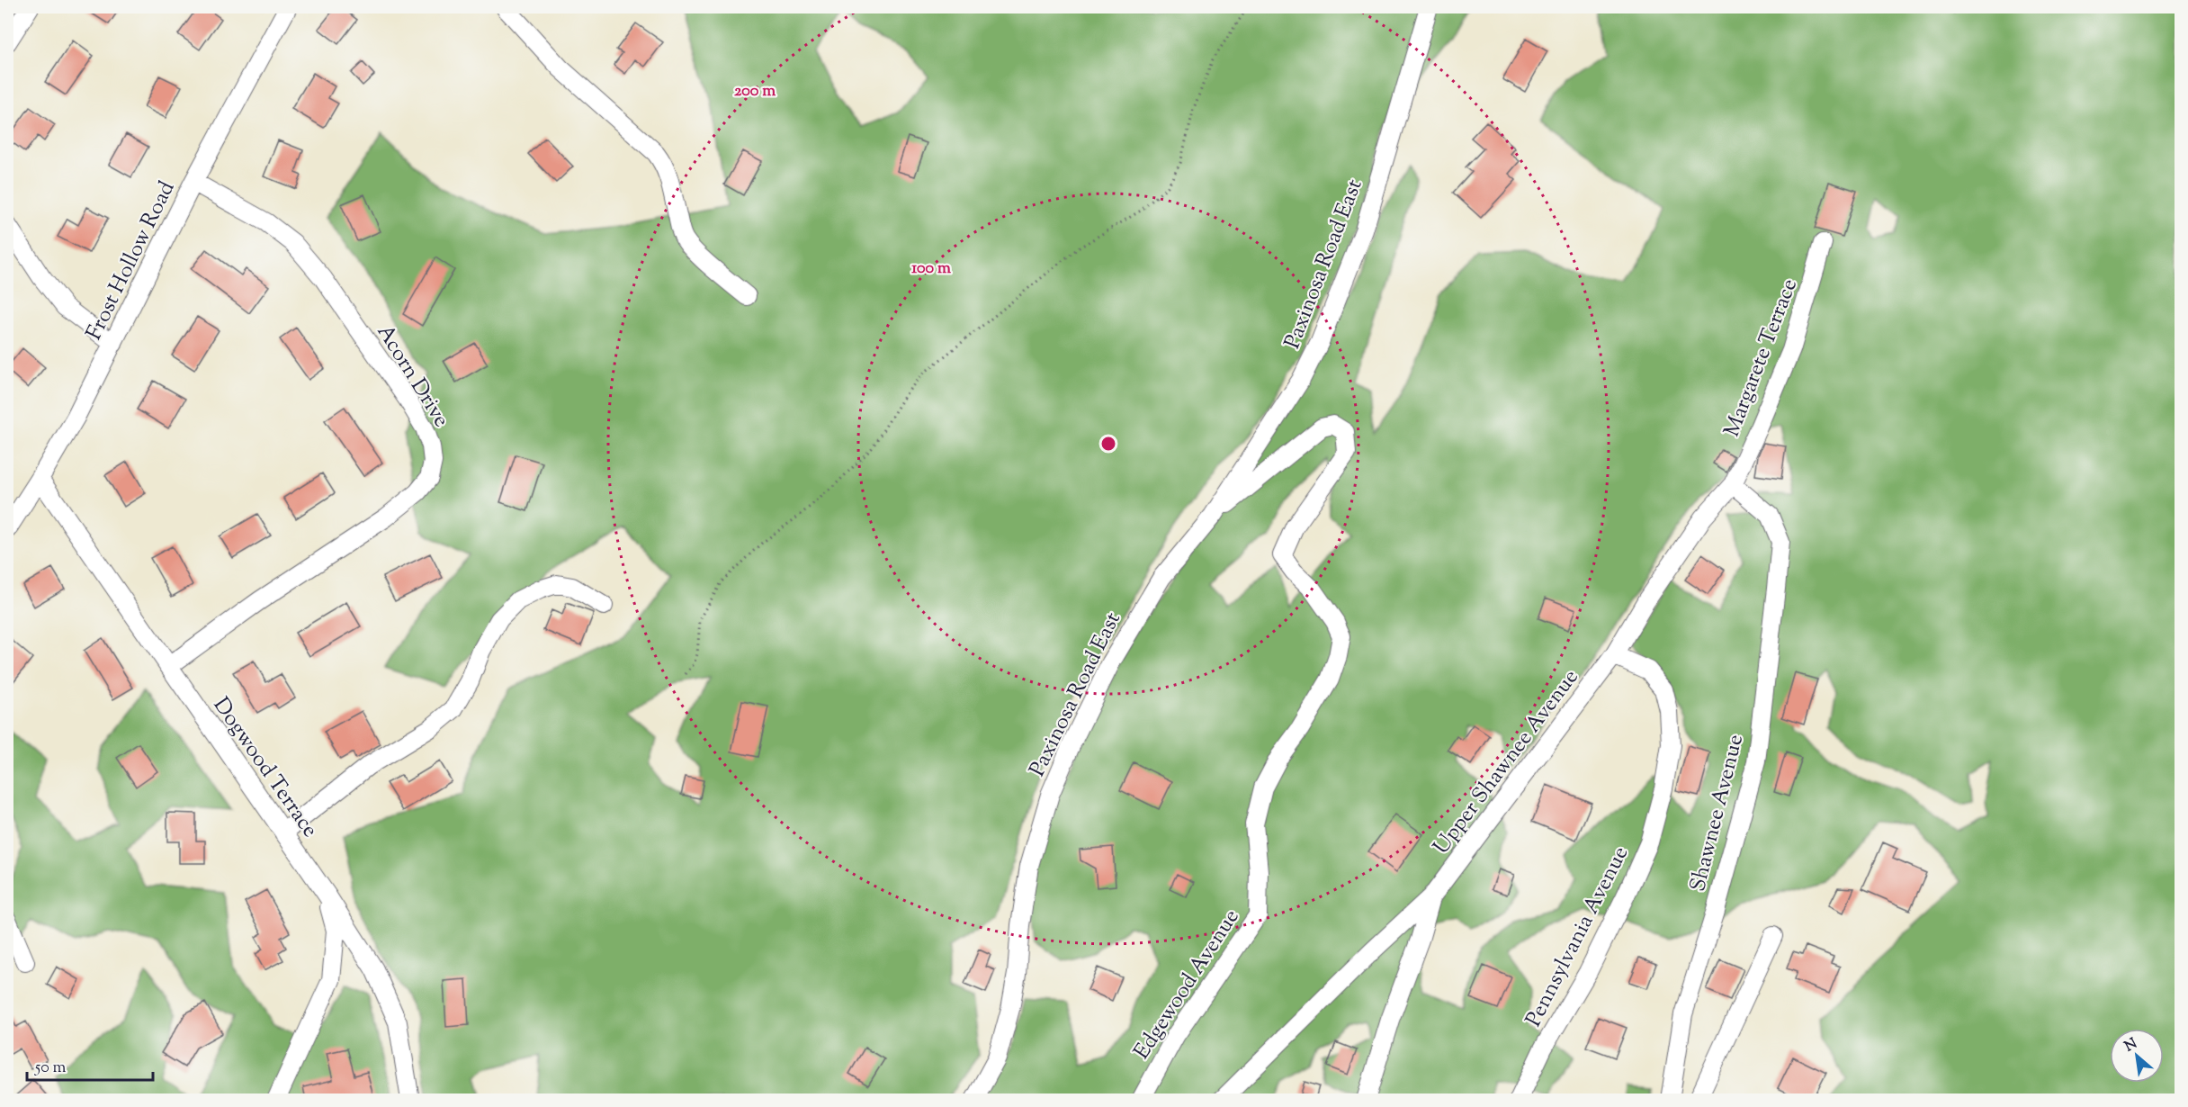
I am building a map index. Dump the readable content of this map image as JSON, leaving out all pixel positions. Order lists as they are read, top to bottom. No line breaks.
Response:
{"streets":{"street":["Frost Hollow Road","Paxinosa Road East","Margarete Terrace","Acorn Drive","Upper Shawnee Avenue","Dogwood Terrace","Shawnee Avenue","Pennsylvania Avenue","Edgewood Avenue"]},"crossings":[["Frost Hollow Road","Acorn Drive"],["Frost Hollow Road","Dogwood Terrace"],["Paxinosa Road East","Edgewood Avenue"],["Margarete Terrace","Upper Shawnee Avenue"],["Margarete Terrace","Shawnee Avenue"],["Acorn Drive","Dogwood Terrace"],["Upper Shawnee Avenue","Shawnee Avenue"],["Upper Shawnee Avenue","Pennsylvania Avenue"]],"scale_bar":"50 m","north":"top left","rings":["200 m","100 m"]}
